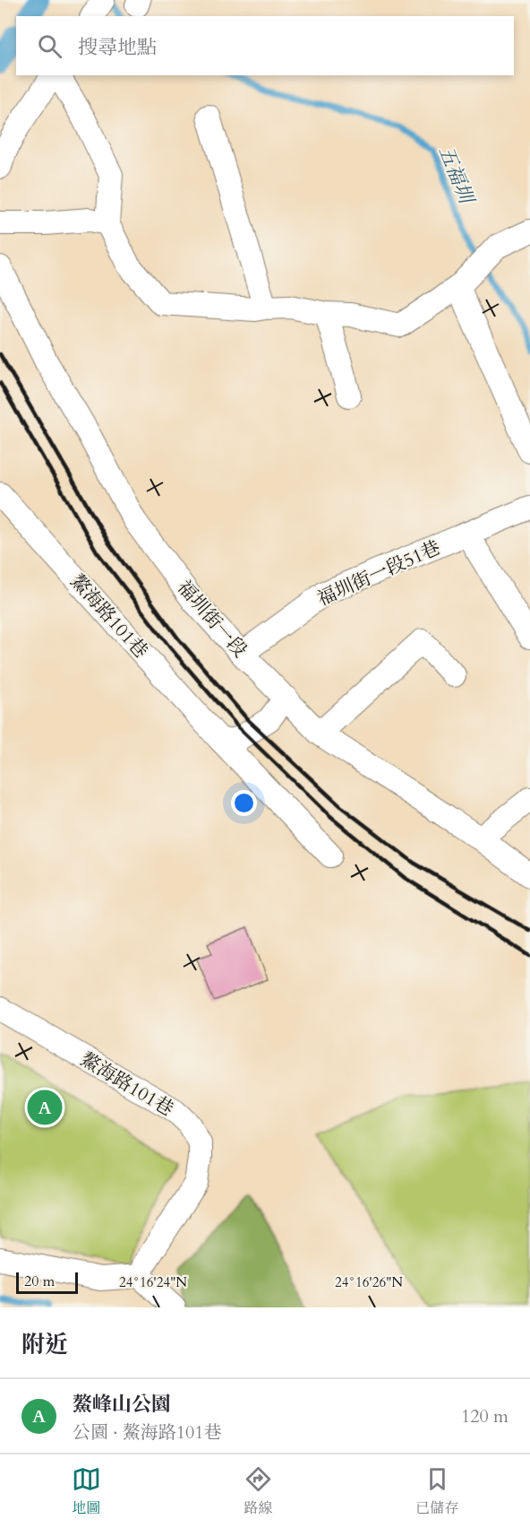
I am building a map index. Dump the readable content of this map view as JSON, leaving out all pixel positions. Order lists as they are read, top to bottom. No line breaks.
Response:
{"streets":{"street":["福圳街一段51巷","鰲海路101巷","福圳街一段"]},"crossings":[["福圳街一段51巷","福圳街一段"]],"water":["五福圳"],"scale_bar":"20 m","page":{"search":"搜尋地點","pins":"A","scale":"20 m","heading":"附近","list":[{"mark":"A","name":"鰲峰山公園","note":"公園 · 鰲海路101巷","value":"120 m"}],"nav":["地圖","路線","已儲存"]},"coordinates":["24°16'24\"N","24°16'26\"N"]}
